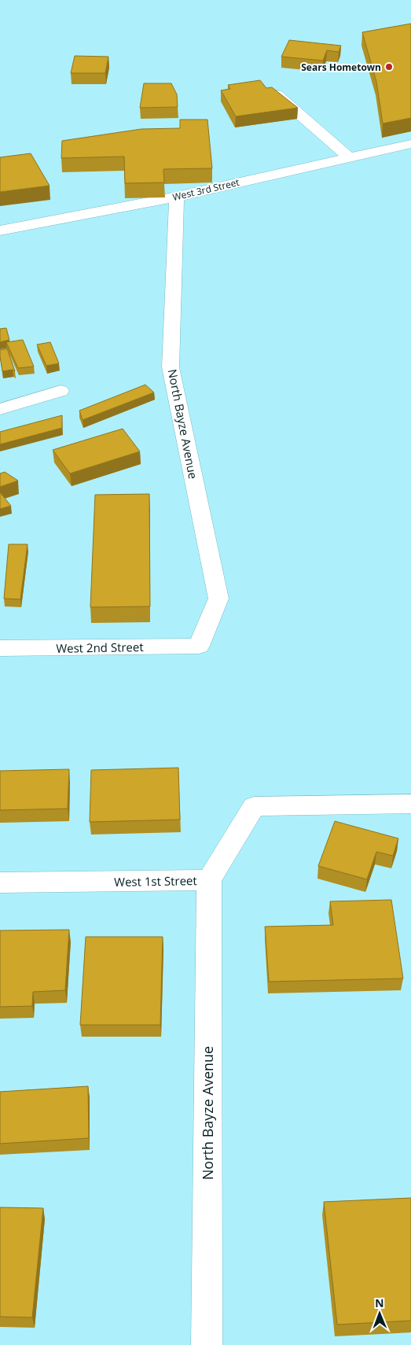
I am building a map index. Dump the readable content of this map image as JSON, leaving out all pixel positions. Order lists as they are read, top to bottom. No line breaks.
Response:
{"streets":{"street":["West 3rd Street","North Bayze Avenue","West 2nd Street","West 1st Street"]},"crossings":[["West 3rd Street","North Bayze Avenue"],["North Bayze Avenue","West 2nd Street"],["North Bayze Avenue","West 1st Street"]],"places":["Sears Hometown"],"north":"top"}
